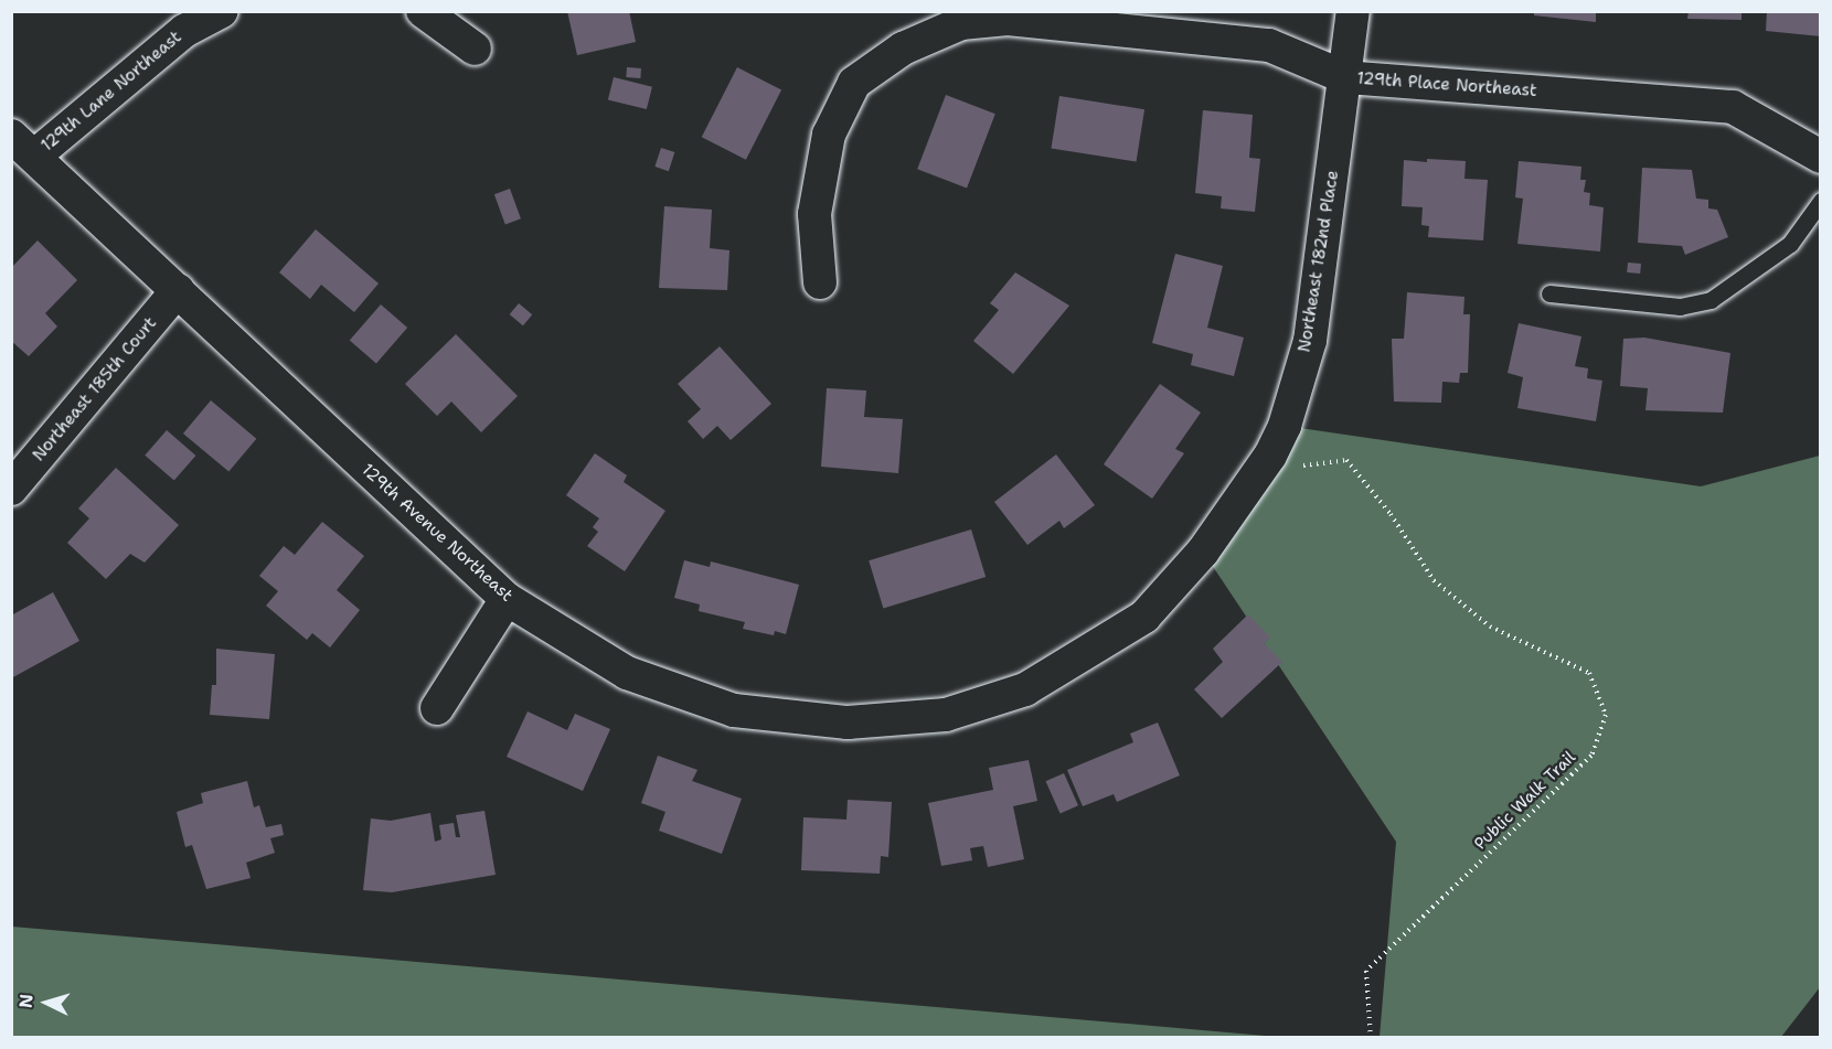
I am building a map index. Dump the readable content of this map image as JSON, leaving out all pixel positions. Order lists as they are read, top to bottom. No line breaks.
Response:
{"streets":{"street":["129th Place Northeast","129th Lane Northeast","Northeast 182nd Place","Northeast 185th Court","129th Avenue Northeast"],"path":["Public Walk Trail"]},"crossings":[["129th Place Northeast","Northeast 182nd Place"],["129th Lane Northeast","129th Avenue Northeast"],["Northeast 182nd Place","129th Avenue Northeast"],["Northeast 182nd Place","Public Walk Trail"],["Northeast 185th Court","129th Avenue Northeast"]],"north":"left"}
